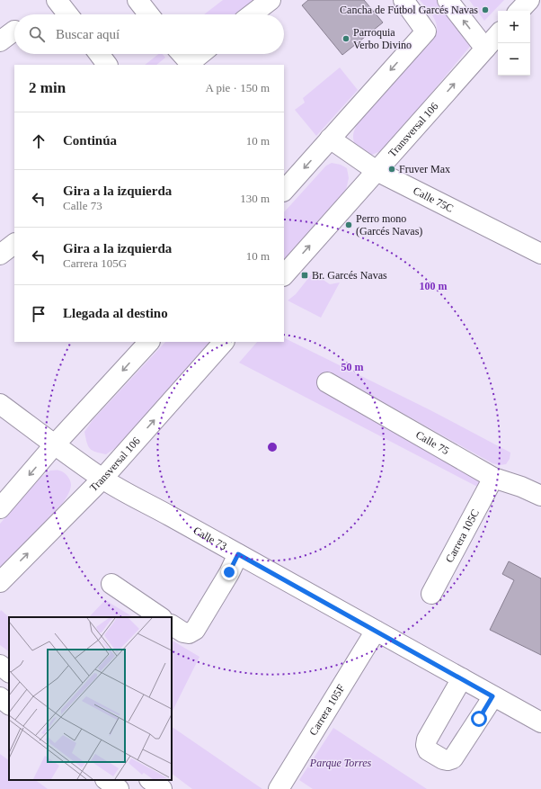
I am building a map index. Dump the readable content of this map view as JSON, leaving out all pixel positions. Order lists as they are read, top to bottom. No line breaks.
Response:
{"streets":{"street":["Transversal 106","Calle 75C","Calle 75","Carrera 105C","Calle 73","Carrera 105F"]},"crossings":[["Transversal 106","Calle 75C"],["Transversal 106","Calle 73"],["Calle 75","Carrera 105C"],["Calle 73","Carrera 105F"]],"parks":["Parque Torres"],"places":{"other":["Cancha de Fútbol Garcés Navas","Parroquia Verbo Divino","Fruver Max","Perro mono (Garcés Navas)"],"transit":["Br. Garcés Navas"]},"page":{"map_buttons":["+","−"],"search":"Buscar aquí","heading":["2 min","A pie · 150 m"],"list":[["Continúa","10 m"],["Gira a la izquierda","Calle 73","130 m"],["Gira a la izquierda","Carrera 105G","10 m"],"Llegada al destino"]},"rings":["100 m","50 m"]}
